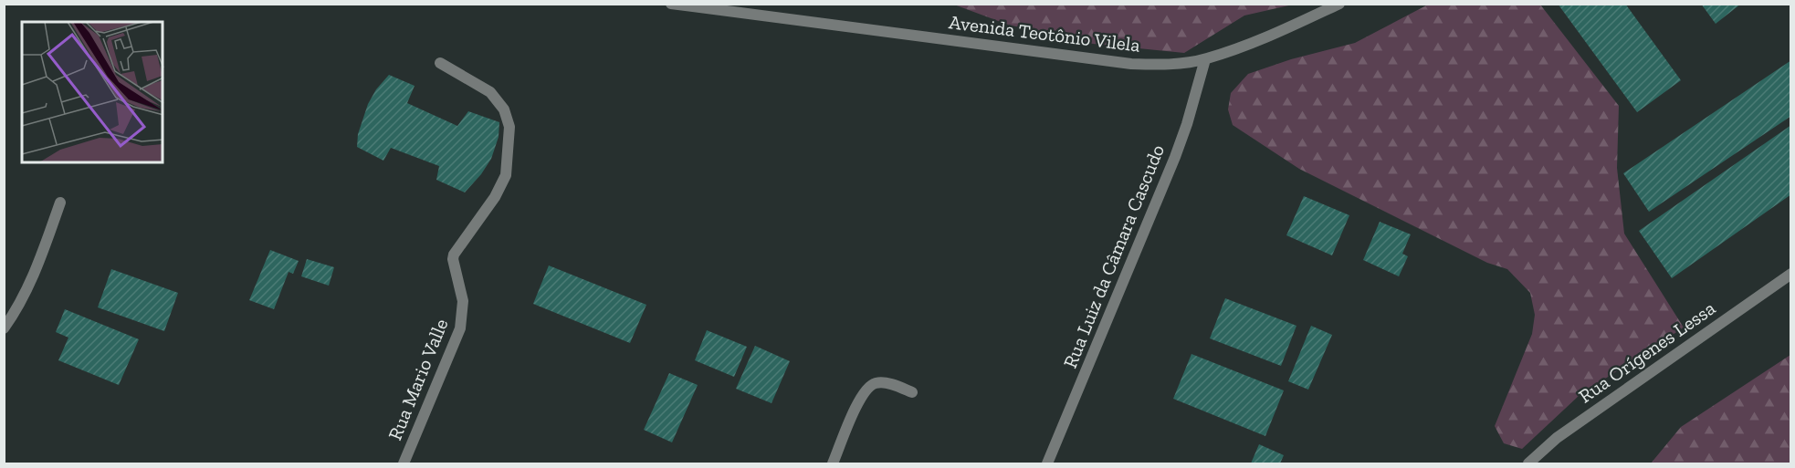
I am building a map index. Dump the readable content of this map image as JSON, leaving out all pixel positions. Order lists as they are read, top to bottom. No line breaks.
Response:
{"streets":{"street":["Avenida Teotônio Vilela","Rua Luiz da Câmara Cascudo","Rua Orígenes Lessa","Rua Mario Valle"]},"crossings":[["Avenida Teotônio Vilela","Rua Luiz da Câmara Cascudo"]]}
